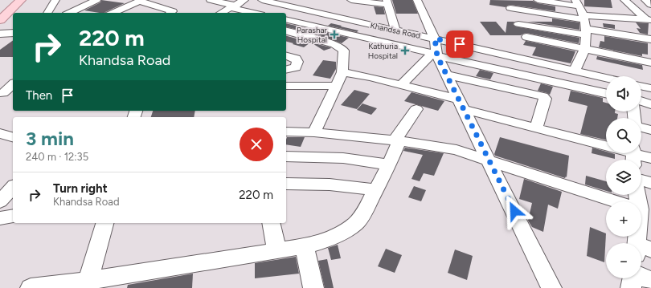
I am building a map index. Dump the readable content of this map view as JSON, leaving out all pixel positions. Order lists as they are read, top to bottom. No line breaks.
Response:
{"streets":{"street":["Khandsa Road"]},"places":{"health":["Parashar Hospital","Kathuria Hospital"]},"page":{"turn":["220 m","Khandsa Road"],"map_buttons":["+","−"],"then":"Then","heading":["3 min","240 m · 12:35"],"list":[{"name":"Turn right","note":"Khandsa Road","value":"220 m"}]}}
